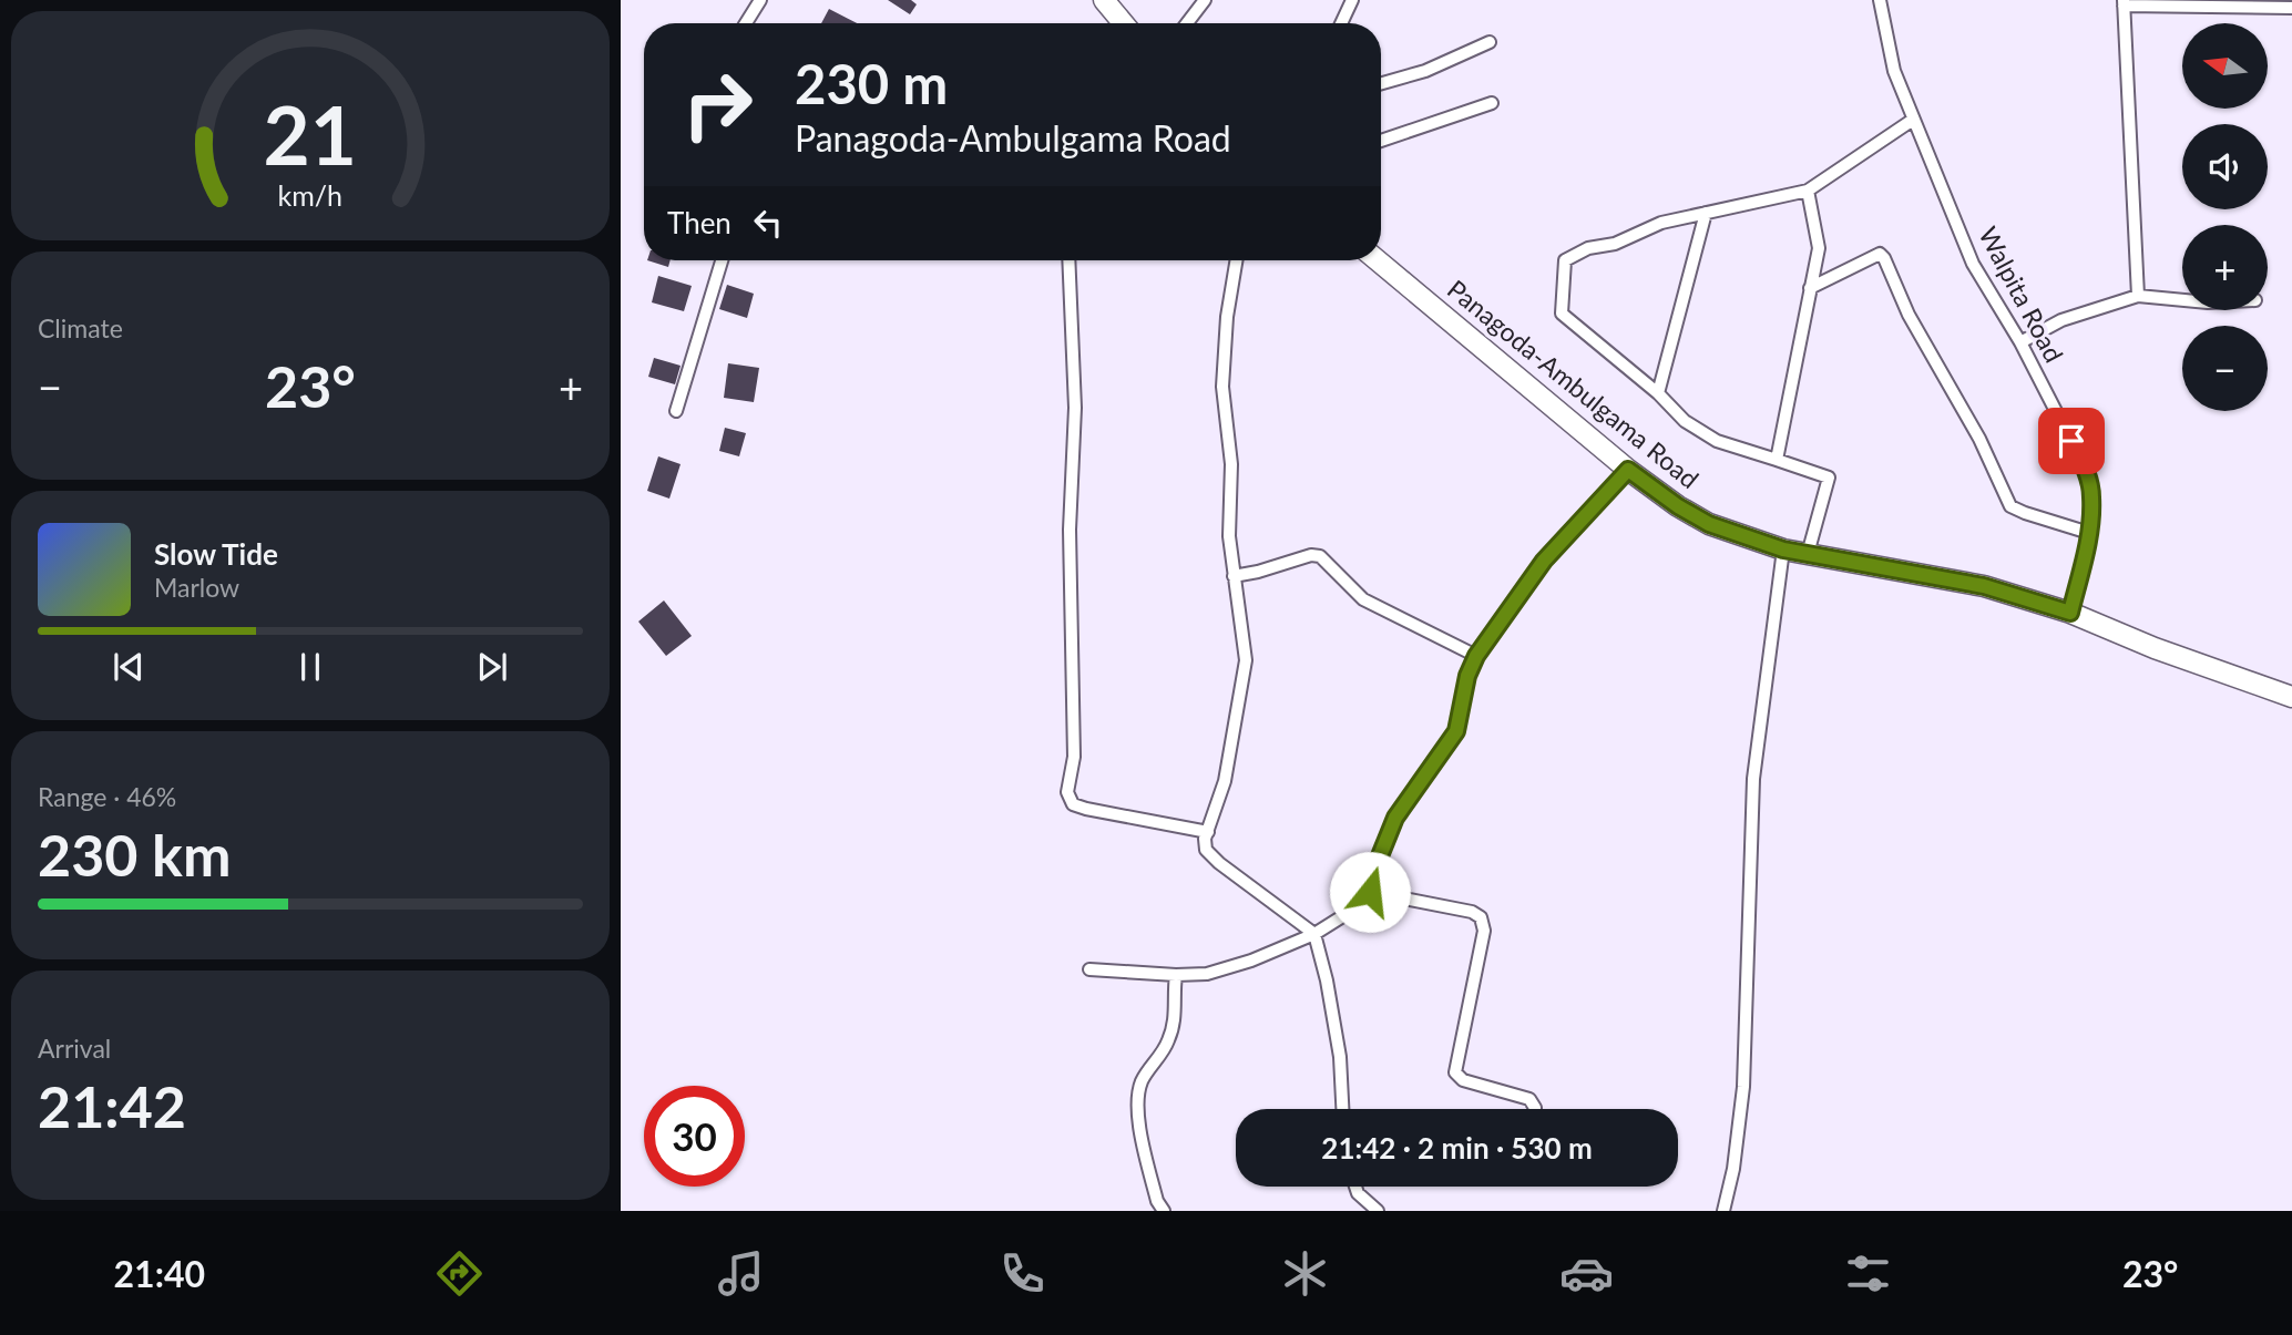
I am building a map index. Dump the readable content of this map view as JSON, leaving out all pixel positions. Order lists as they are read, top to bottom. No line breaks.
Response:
{"streets":{"main road":["Panagoda-Ambulgama Road"],"street":["Walpita Road"]},"crossings":[["Walpita Road","Panagoda-Ambulgama Road"]],"north":"left","page":{"map_buttons":["+","−"],"turn":["230 m","Panagoda-Ambulgama Road"],"then":"Then","tile":["Climate",["Range · 46%","230 km"],["Arrival","21:42"]],"heat":["−","23°","+"],"song":["Slow Tide","Marlow"],"limit":"30","trip":"21:42 · 2 min · 530 m","tabs":["21:40","23°"],"gauge":["21","km/h"]}}
